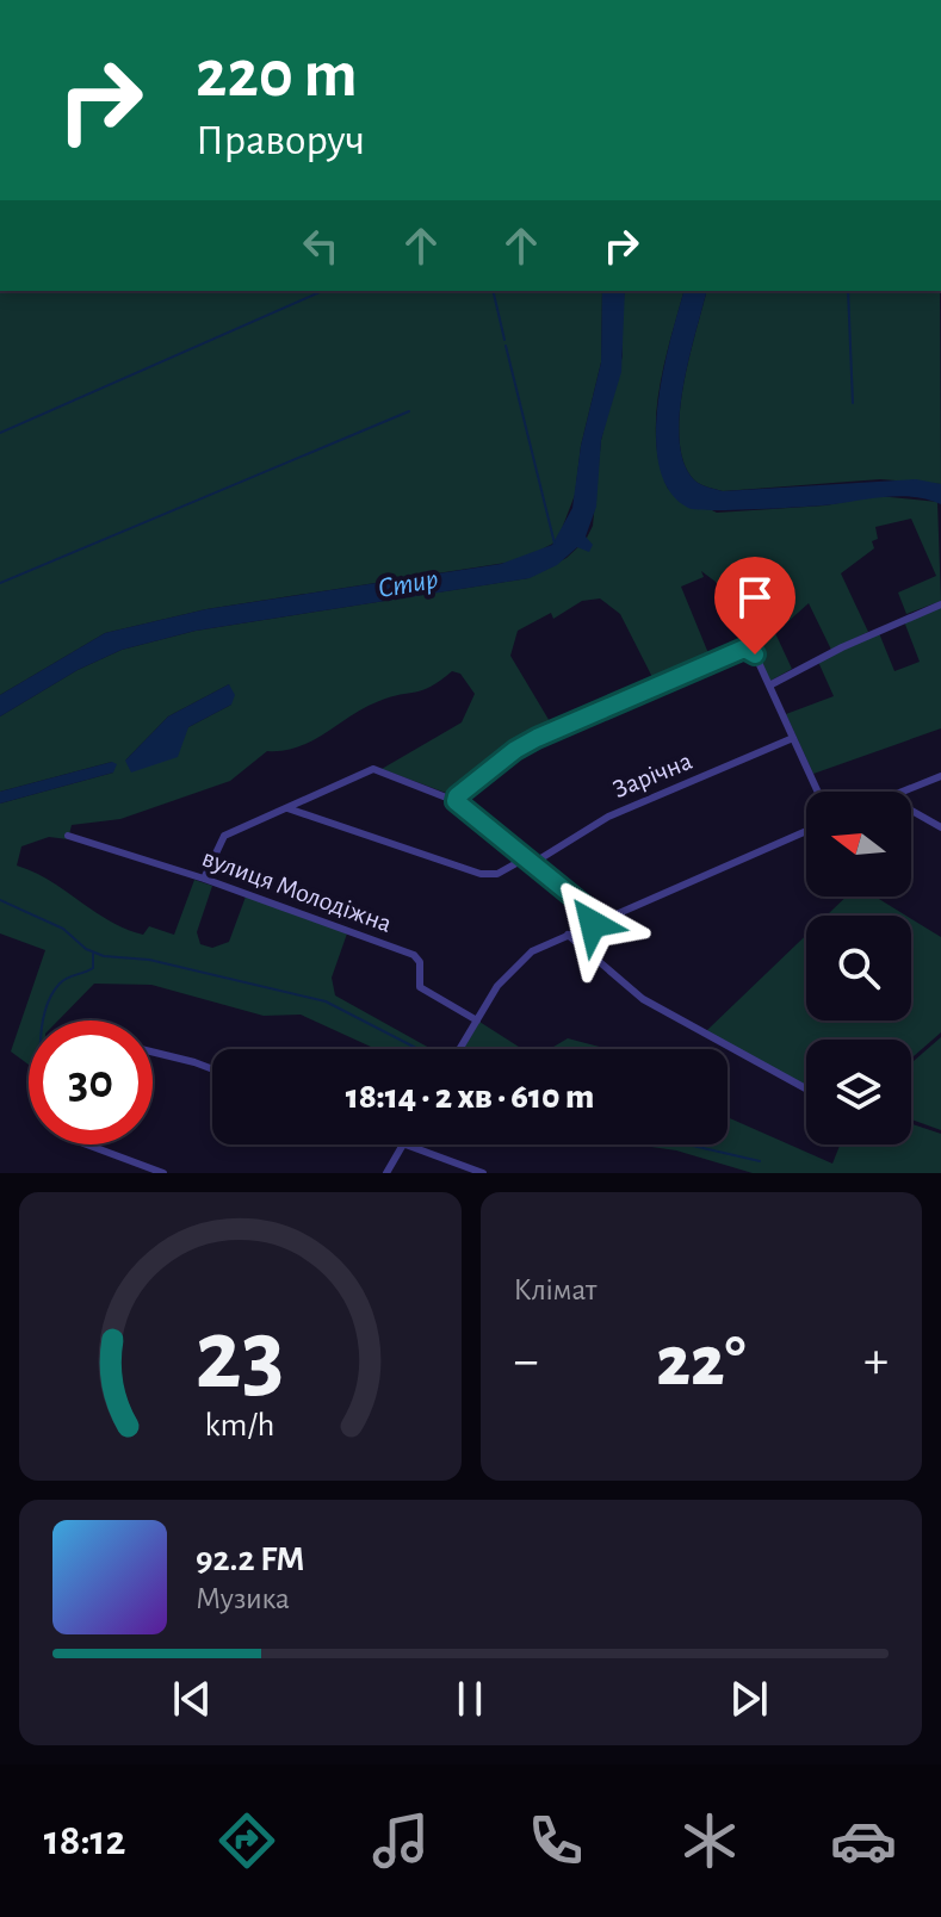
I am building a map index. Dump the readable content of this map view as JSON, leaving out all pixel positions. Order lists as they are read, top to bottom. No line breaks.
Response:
{"streets":{"street":["Зарічна","вулиця Молодіжна"]},"water":["Стир"],"north":"left","page":{"turn":["220 m","Праворуч"],"limit":"30","trip":"18:14 · 2 хв · 610 m","tile":"Клімат","heat":["−","22°","+"],"song":["92.2 FM","Музика"],"tabs":"18:12","gauge":["23","km/h"]}}
